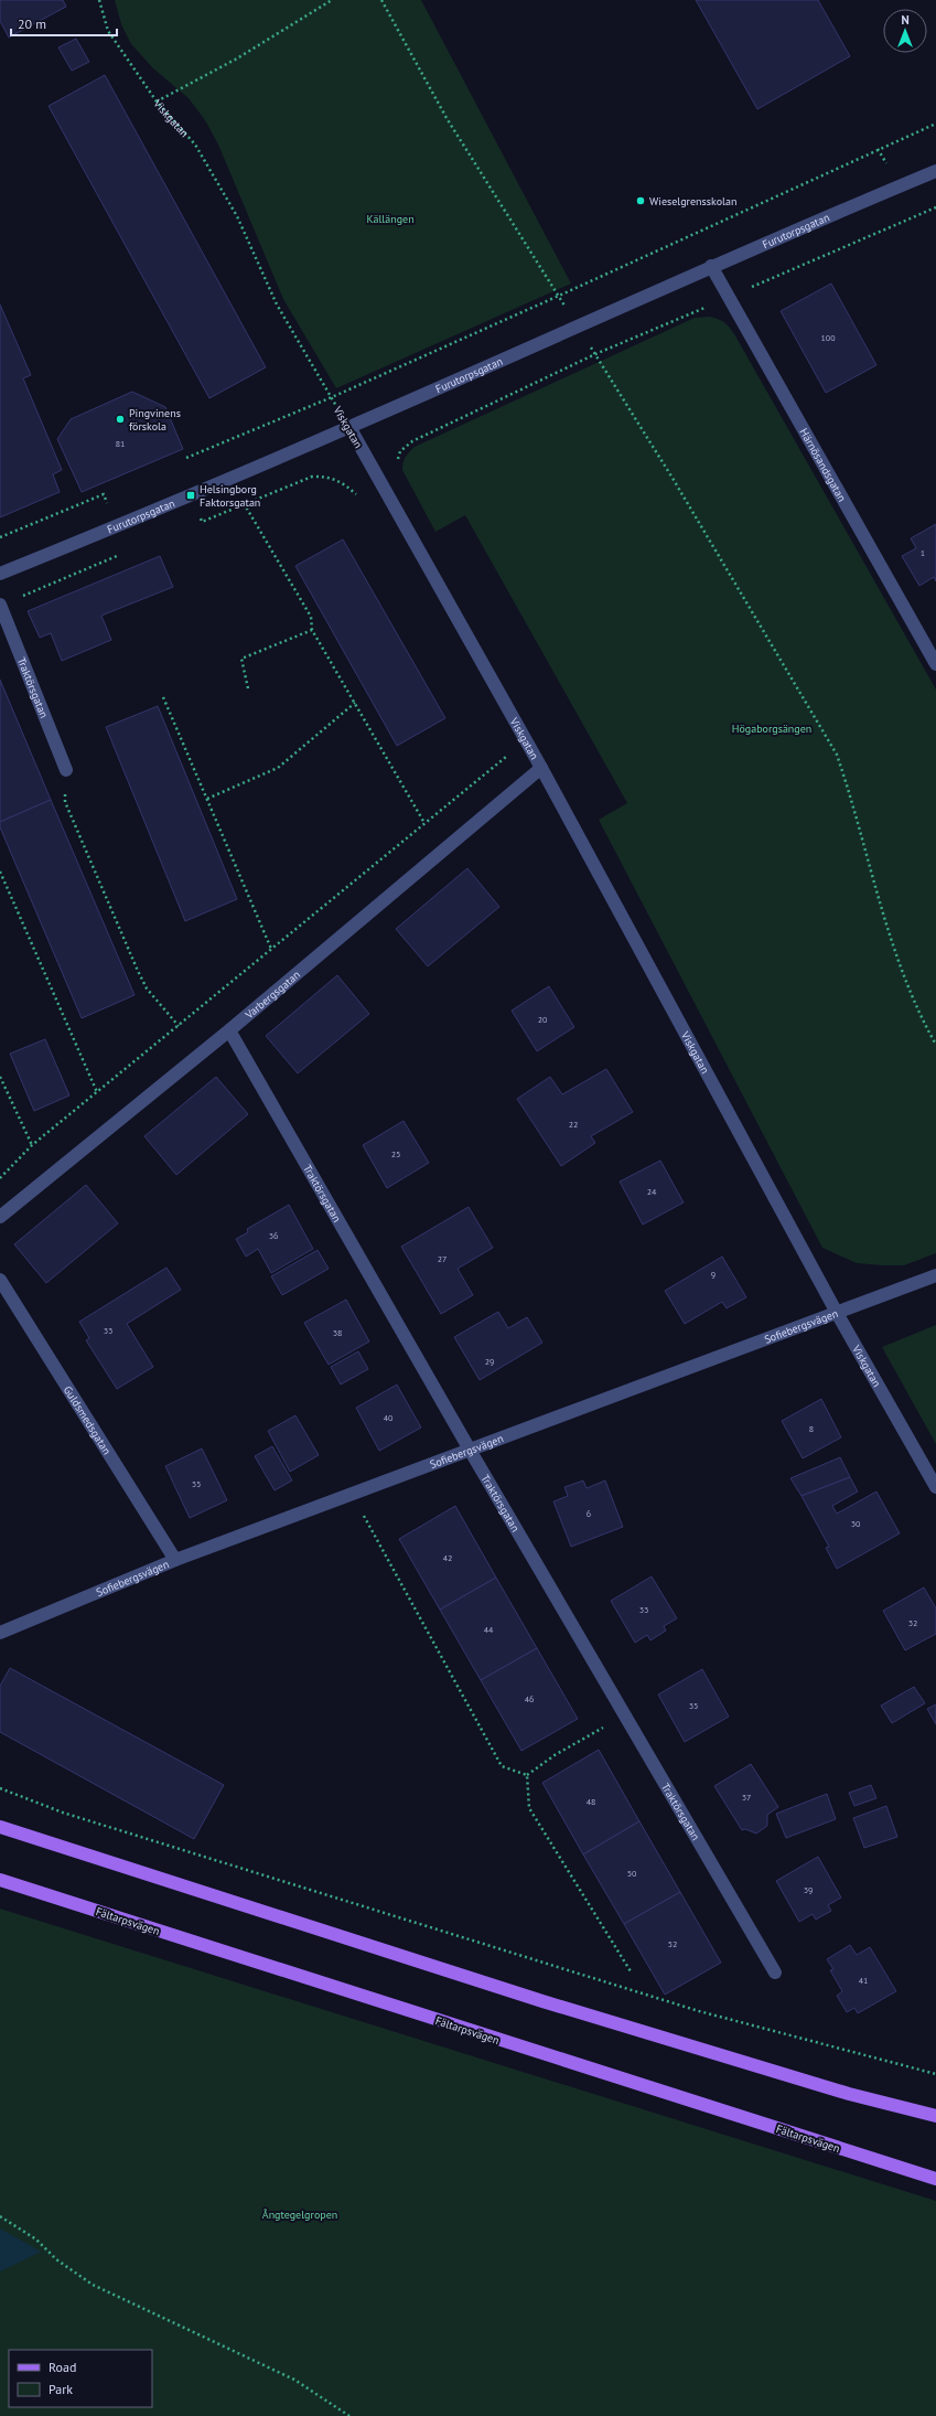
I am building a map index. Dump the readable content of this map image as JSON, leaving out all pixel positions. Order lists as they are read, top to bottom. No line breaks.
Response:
{"streets":{"main road":["Fältarpsvägen"],"street":["Viskgatan","Furutorpsgatan","Härnösandsgatan","Traktörsgatan","Varbergsgatan","Sofiebergsvägen","Guldsmedsgatan"]},"crossings":[["Viskgatan","Furutorpsgatan"],["Viskgatan","Varbergsgatan"],["Viskgatan","Sofiebergsvägen"],["Furutorpsgatan","Härnösandsgatan"],["Traktörsgatan","Varbergsgatan"],["Traktörsgatan","Sofiebergsvägen"],["Sofiebergsvägen","Guldsmedsgatan"]],"parks":["Källängen","Högaborgsängen","Ångtegelgropen"],"places":{"other":["Wieselgrensskolan","Pingvinens förskola"],"transit":["Helsingborg Faktorsgatan"]},"house_numbers":["100","81","1","20","22","25","24","36","27","9","33","38","29","40","8","35","6","30","42","33","32","44","46","35","37","48","50","39","52","41"],"legend":["Road","Park"],"scale_bar":"20 m","north":"top"}
